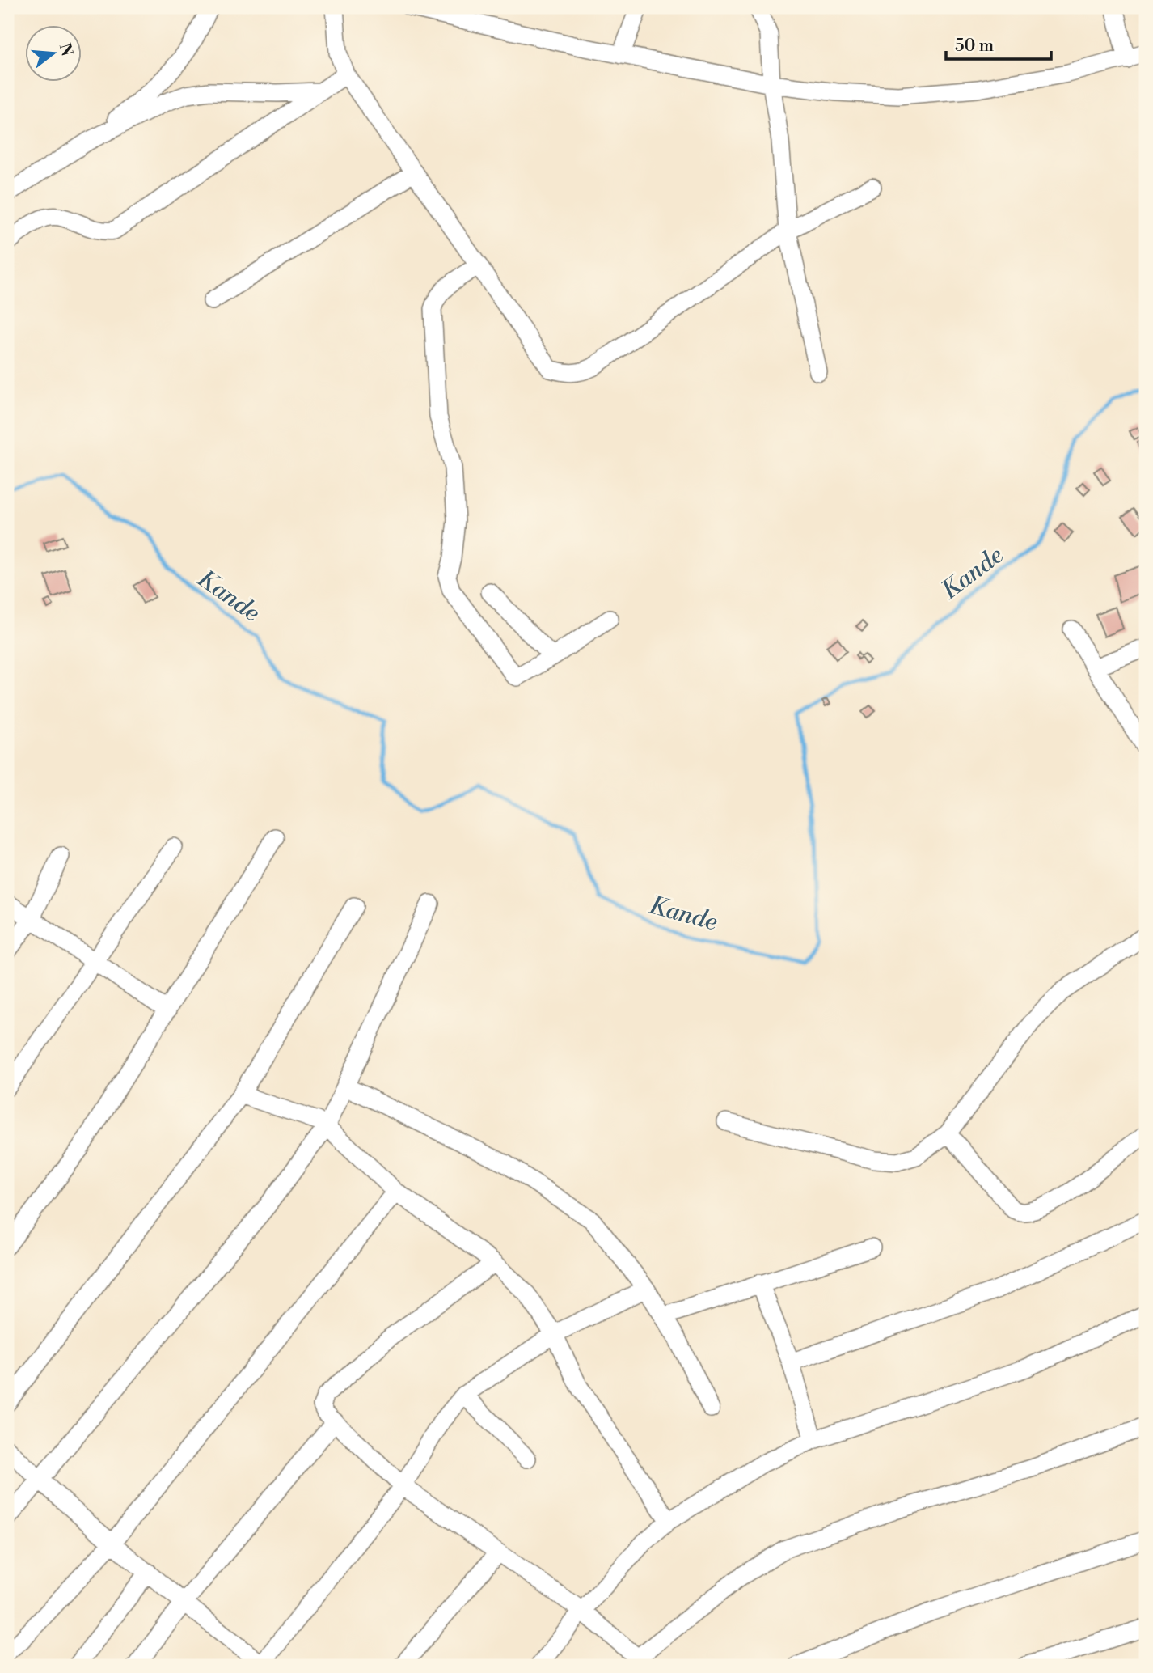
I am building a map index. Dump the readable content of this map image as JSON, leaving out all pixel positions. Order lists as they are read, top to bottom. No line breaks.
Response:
{"water":["Kande"],"scale_bar":"50 m","north":"right"}
